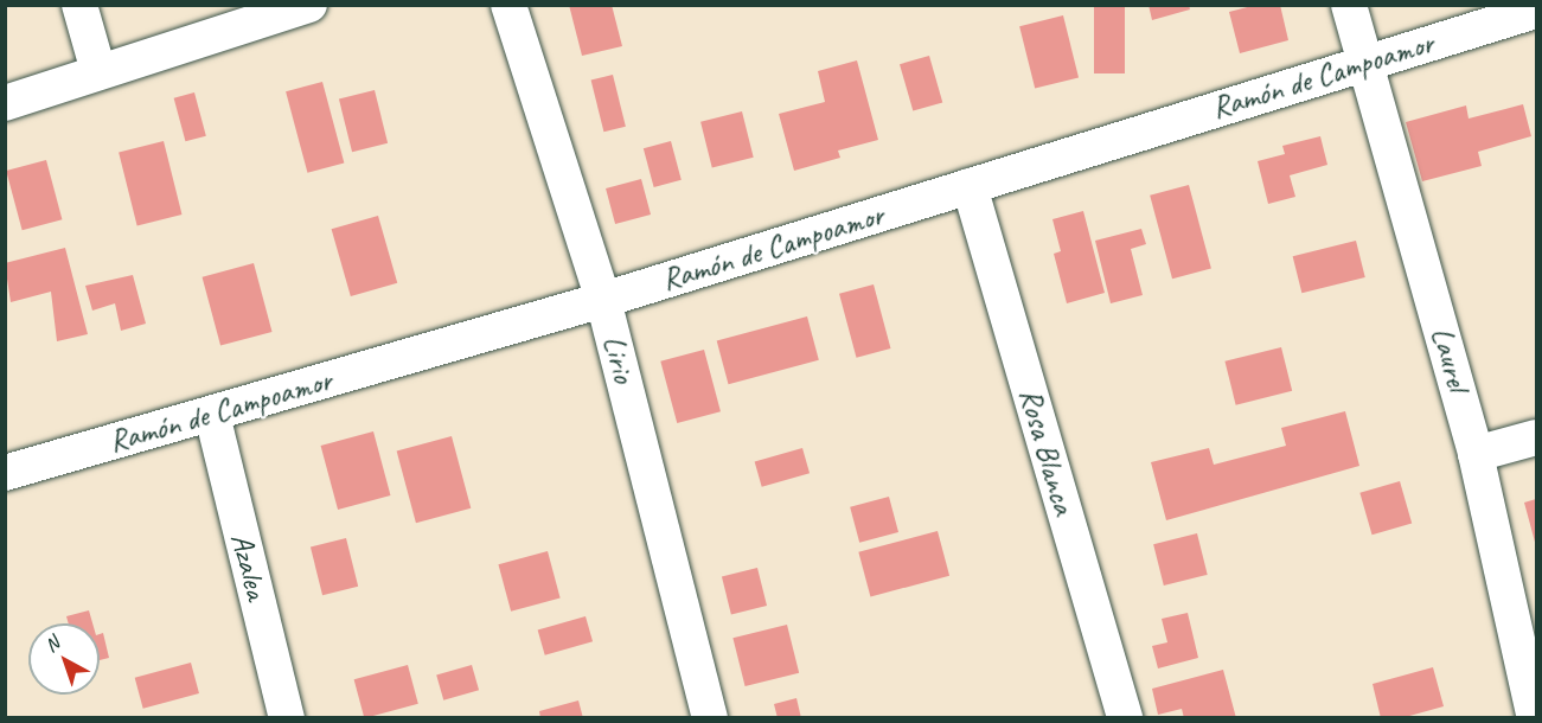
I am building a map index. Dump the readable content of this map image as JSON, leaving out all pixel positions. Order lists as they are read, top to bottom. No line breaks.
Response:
{"streets":{"street":["Ramón de Campoamor","Lirio","Laurel","Rosa Blanca","Azalea"]},"crossings":[["Ramón de Campoamor","Lirio"],["Ramón de Campoamor","Laurel"],["Ramón de Campoamor","Rosa Blanca"],["Ramón de Campoamor","Azalea"]],"north":"top left"}
